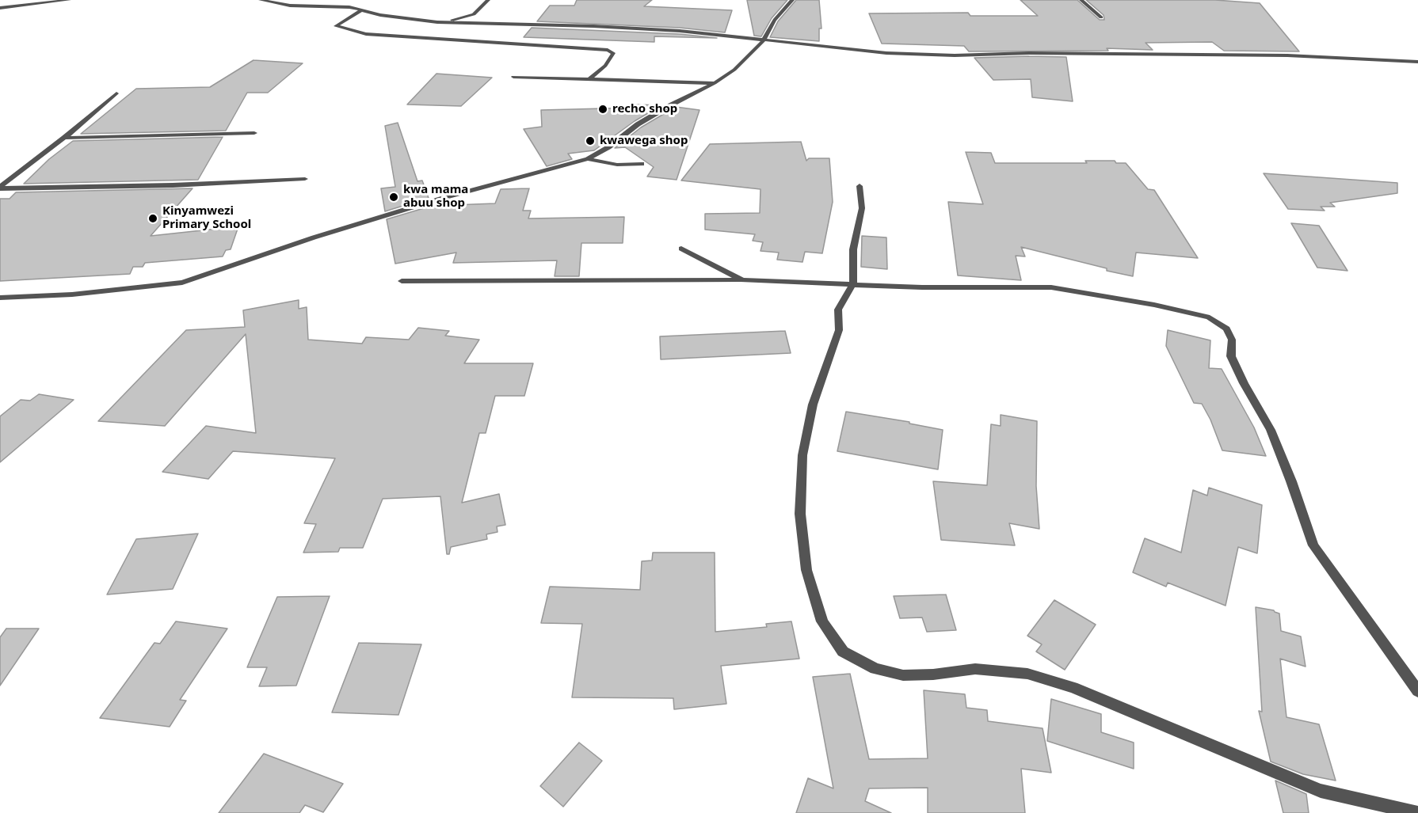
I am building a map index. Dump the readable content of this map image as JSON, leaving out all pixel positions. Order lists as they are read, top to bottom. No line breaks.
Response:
{"places":["recho shop","kwawega shop","kwa mama abuu shop","Kinyamwezi Primary School"]}
